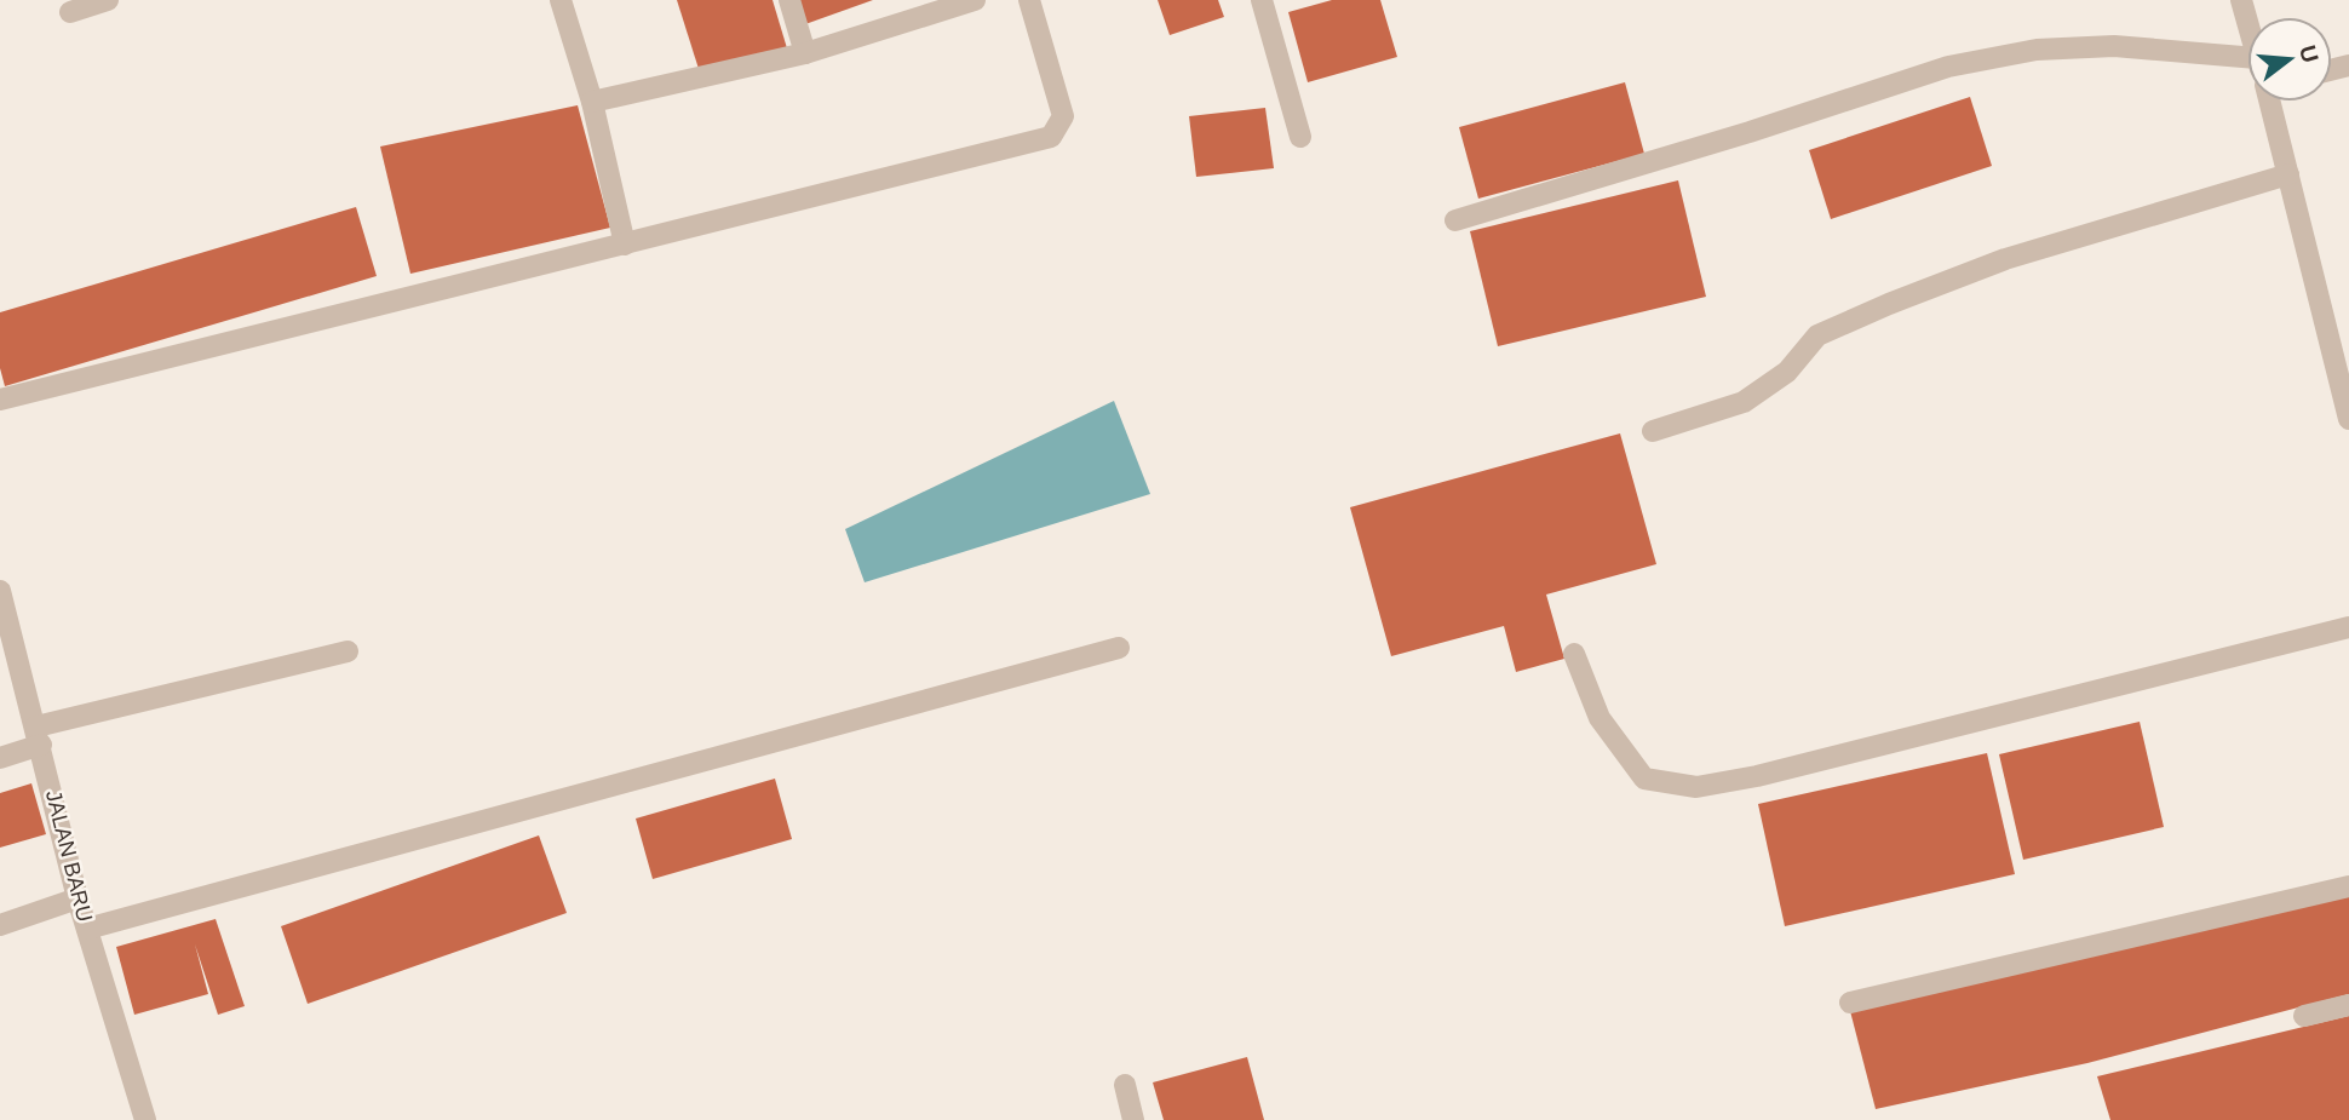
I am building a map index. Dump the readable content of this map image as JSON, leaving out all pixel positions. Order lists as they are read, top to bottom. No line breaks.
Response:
{"streets":{"street":["JALAN BARU"]},"north":"right"}
